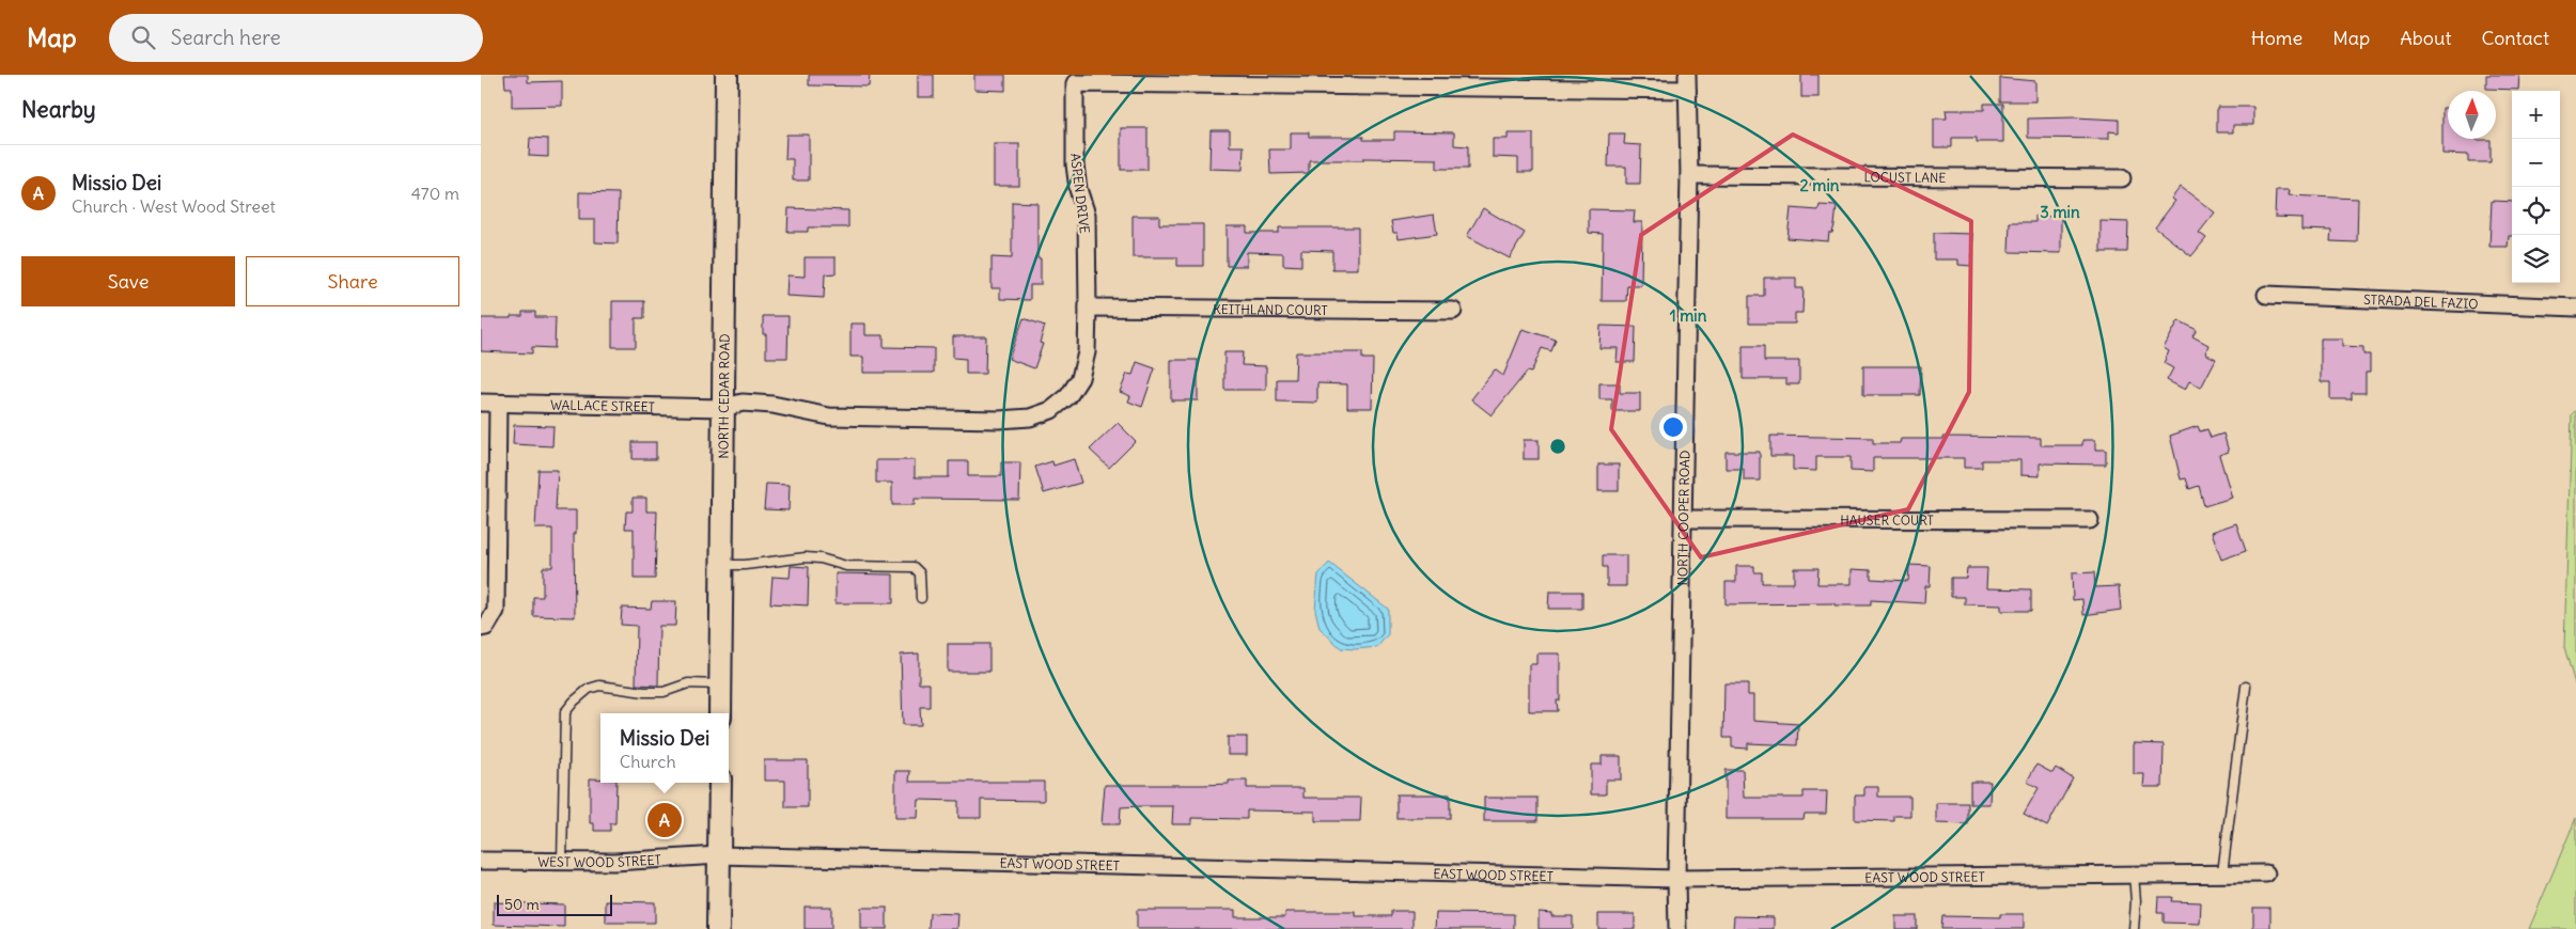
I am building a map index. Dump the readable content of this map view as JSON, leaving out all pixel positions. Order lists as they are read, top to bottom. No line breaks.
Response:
{"streets":{"street":["LOCUST LANE","ASPEN DRIVE","STRADA DEL FAZIO","KEITHLAND COURT","NORTH CEDAR ROAD","WALLACE STREET","NORTH COOPER ROAD","HAUSER COURT","WEST WOOD STREET","EAST WOOD STREET"]},"crossings":[["LOCUST LANE","NORTH COOPER ROAD"],["ASPEN DRIVE","KEITHLAND COURT"],["ASPEN DRIVE","NORTH CEDAR ROAD"],["ASPEN DRIVE","WALLACE STREET"],["ASPEN DRIVE","NORTH COOPER ROAD"],["NORTH CEDAR ROAD","WALLACE STREET"],["NORTH COOPER ROAD","HAUSER COURT"],["NORTH COOPER ROAD","EAST WOOD STREET"],["WEST WOOD STREET","EAST WOOD STREET"]],"scale_bar":"50 m","north":"top","page":{"header":"Map","search":"Search here","nav":["Home","Map","About","Contact"],"heading":"Nearby","map_buttons":["+","−"],"list":[{"mark":"A","name":"Missio Dei","note":"Church · West Wood Street","value":"470 m"}],"buttons":["Save","Share"],"popup":["Missio Dei","Church"],"pins":"A","scale":"50 m"},"rings":["2 min","3 min","1 min"]}
